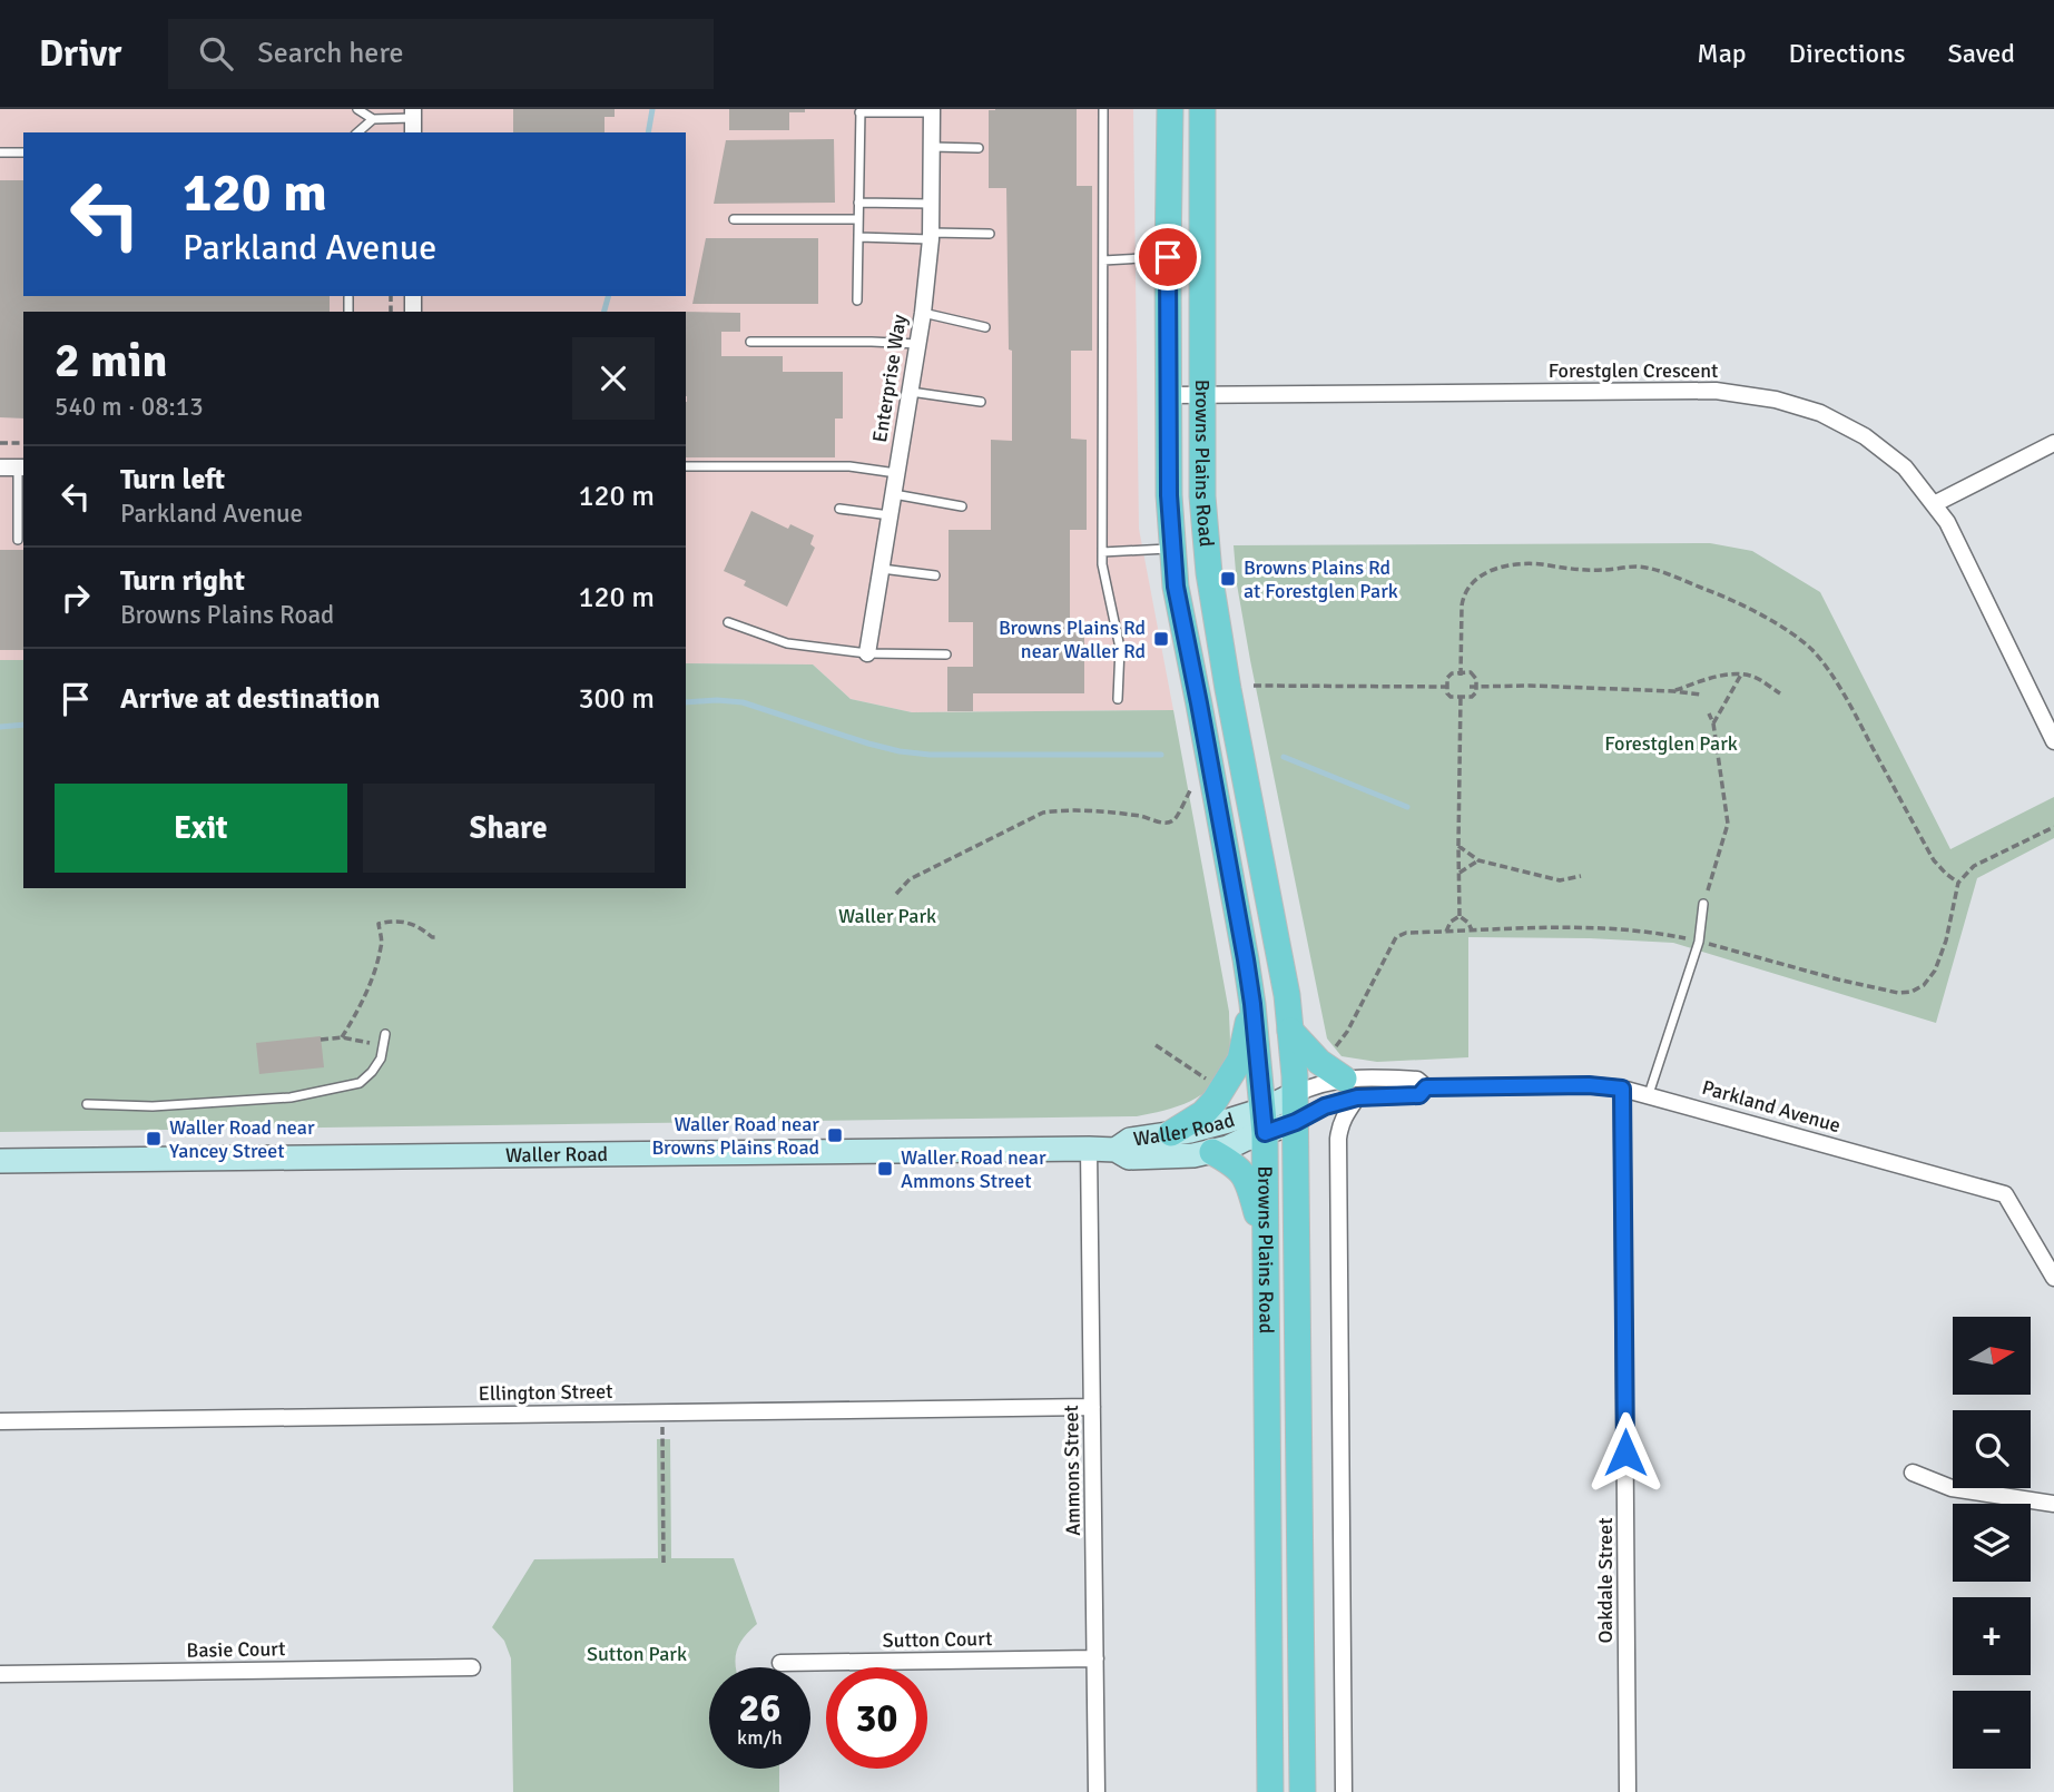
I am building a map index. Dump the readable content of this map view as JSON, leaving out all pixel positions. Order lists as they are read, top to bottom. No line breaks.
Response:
{"streets":{"main road":["Browns Plains Road"],"street":["Forestglen Crescent","Enterprise Way","Parkland Avenue","Waller Road","Ellington Street","Ammons Street","Oakdale Street","Sutton Court","Basie Court"]},"crossings":[["Forestglen Crescent","Browns Plains Road"],["Browns Plains Road","Parkland Avenue"],["Browns Plains Road","Waller Road"],["Parkland Avenue","Waller Road"],["Parkland Avenue","Oakdale Street"],["Waller Road","Ammons Street"],["Ellington Street","Ammons Street"],["Ammons Street","Sutton Court"]],"parks":["Forestglen Park","Waller Park","Sutton Park"],"places":{"transit":["Browns Plains Rd at Forestglen Park","Browns Plains Rd near Waller Rd","Waller Road near Browns Plains Road","Waller Road near Yancey Street","Waller Road near Ammons Street"]},"north":"right","page":{"header":"Drivr","search":"Search here","nav":["Map","Directions","Saved"],"turn":["120 m","Parkland Avenue"],"heading":["2 min","540 m · 08:13"],"list":[{"name":"Turn left","note":"Parkland Avenue","value":"120 m"},{"name":"Turn right","note":"Browns Plains Road","value":"120 m"},{"name":"Arrive at destination","value":"300 m"}],"buttons":["Exit","Share"],"map_buttons":["+","−"],"speed":"26 km/h","limit":"30"}}
